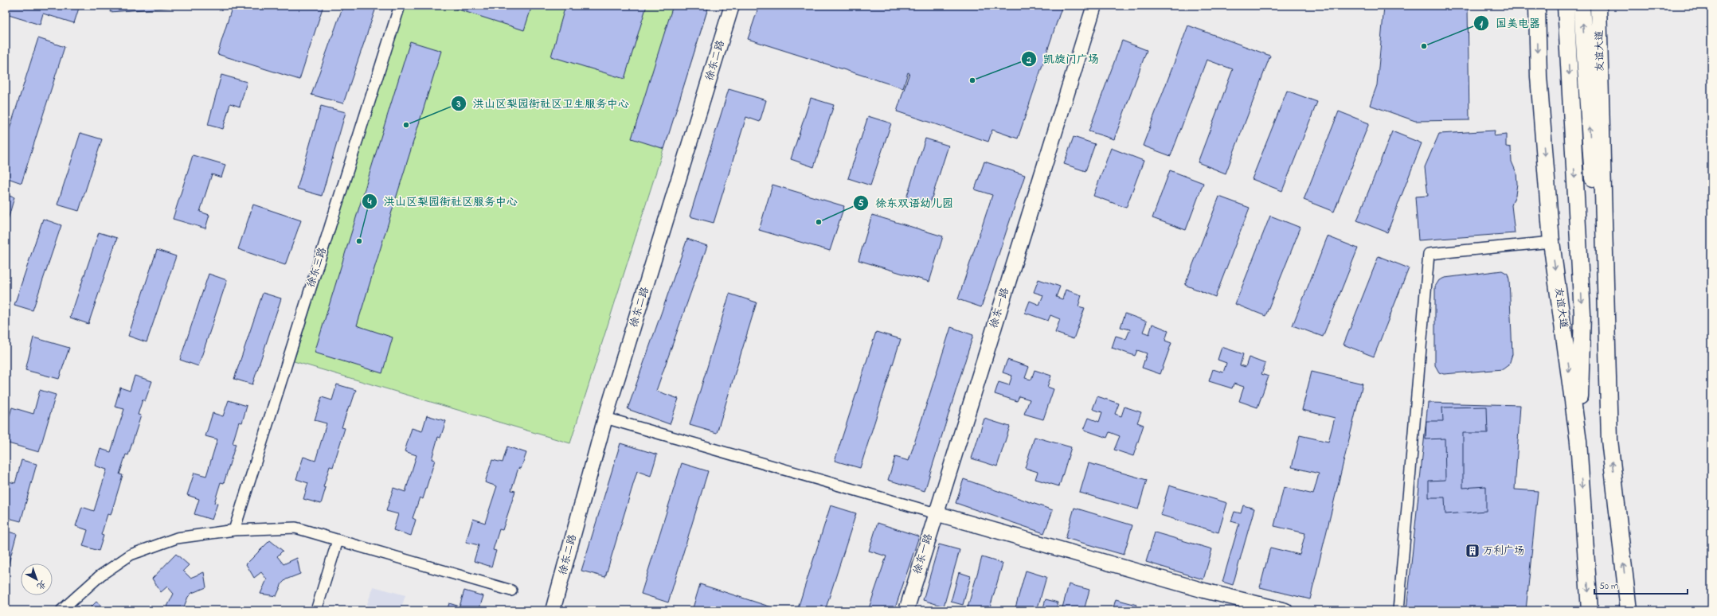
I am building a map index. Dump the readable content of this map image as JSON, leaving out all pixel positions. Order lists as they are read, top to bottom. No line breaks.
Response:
{"streets":{"main road":["友谊大道"],"street":["徐东二路","徐东三路","徐东一路"]},"places":{"other":["国美电器","凯旋门广场","洪山区梨园街社区卫生服务中心","徐东双语幼儿园","洪山区梨园街社区服务中心"],"building":["万利广场"]},"scale_bar":"50 m","north":"bottom right"}
